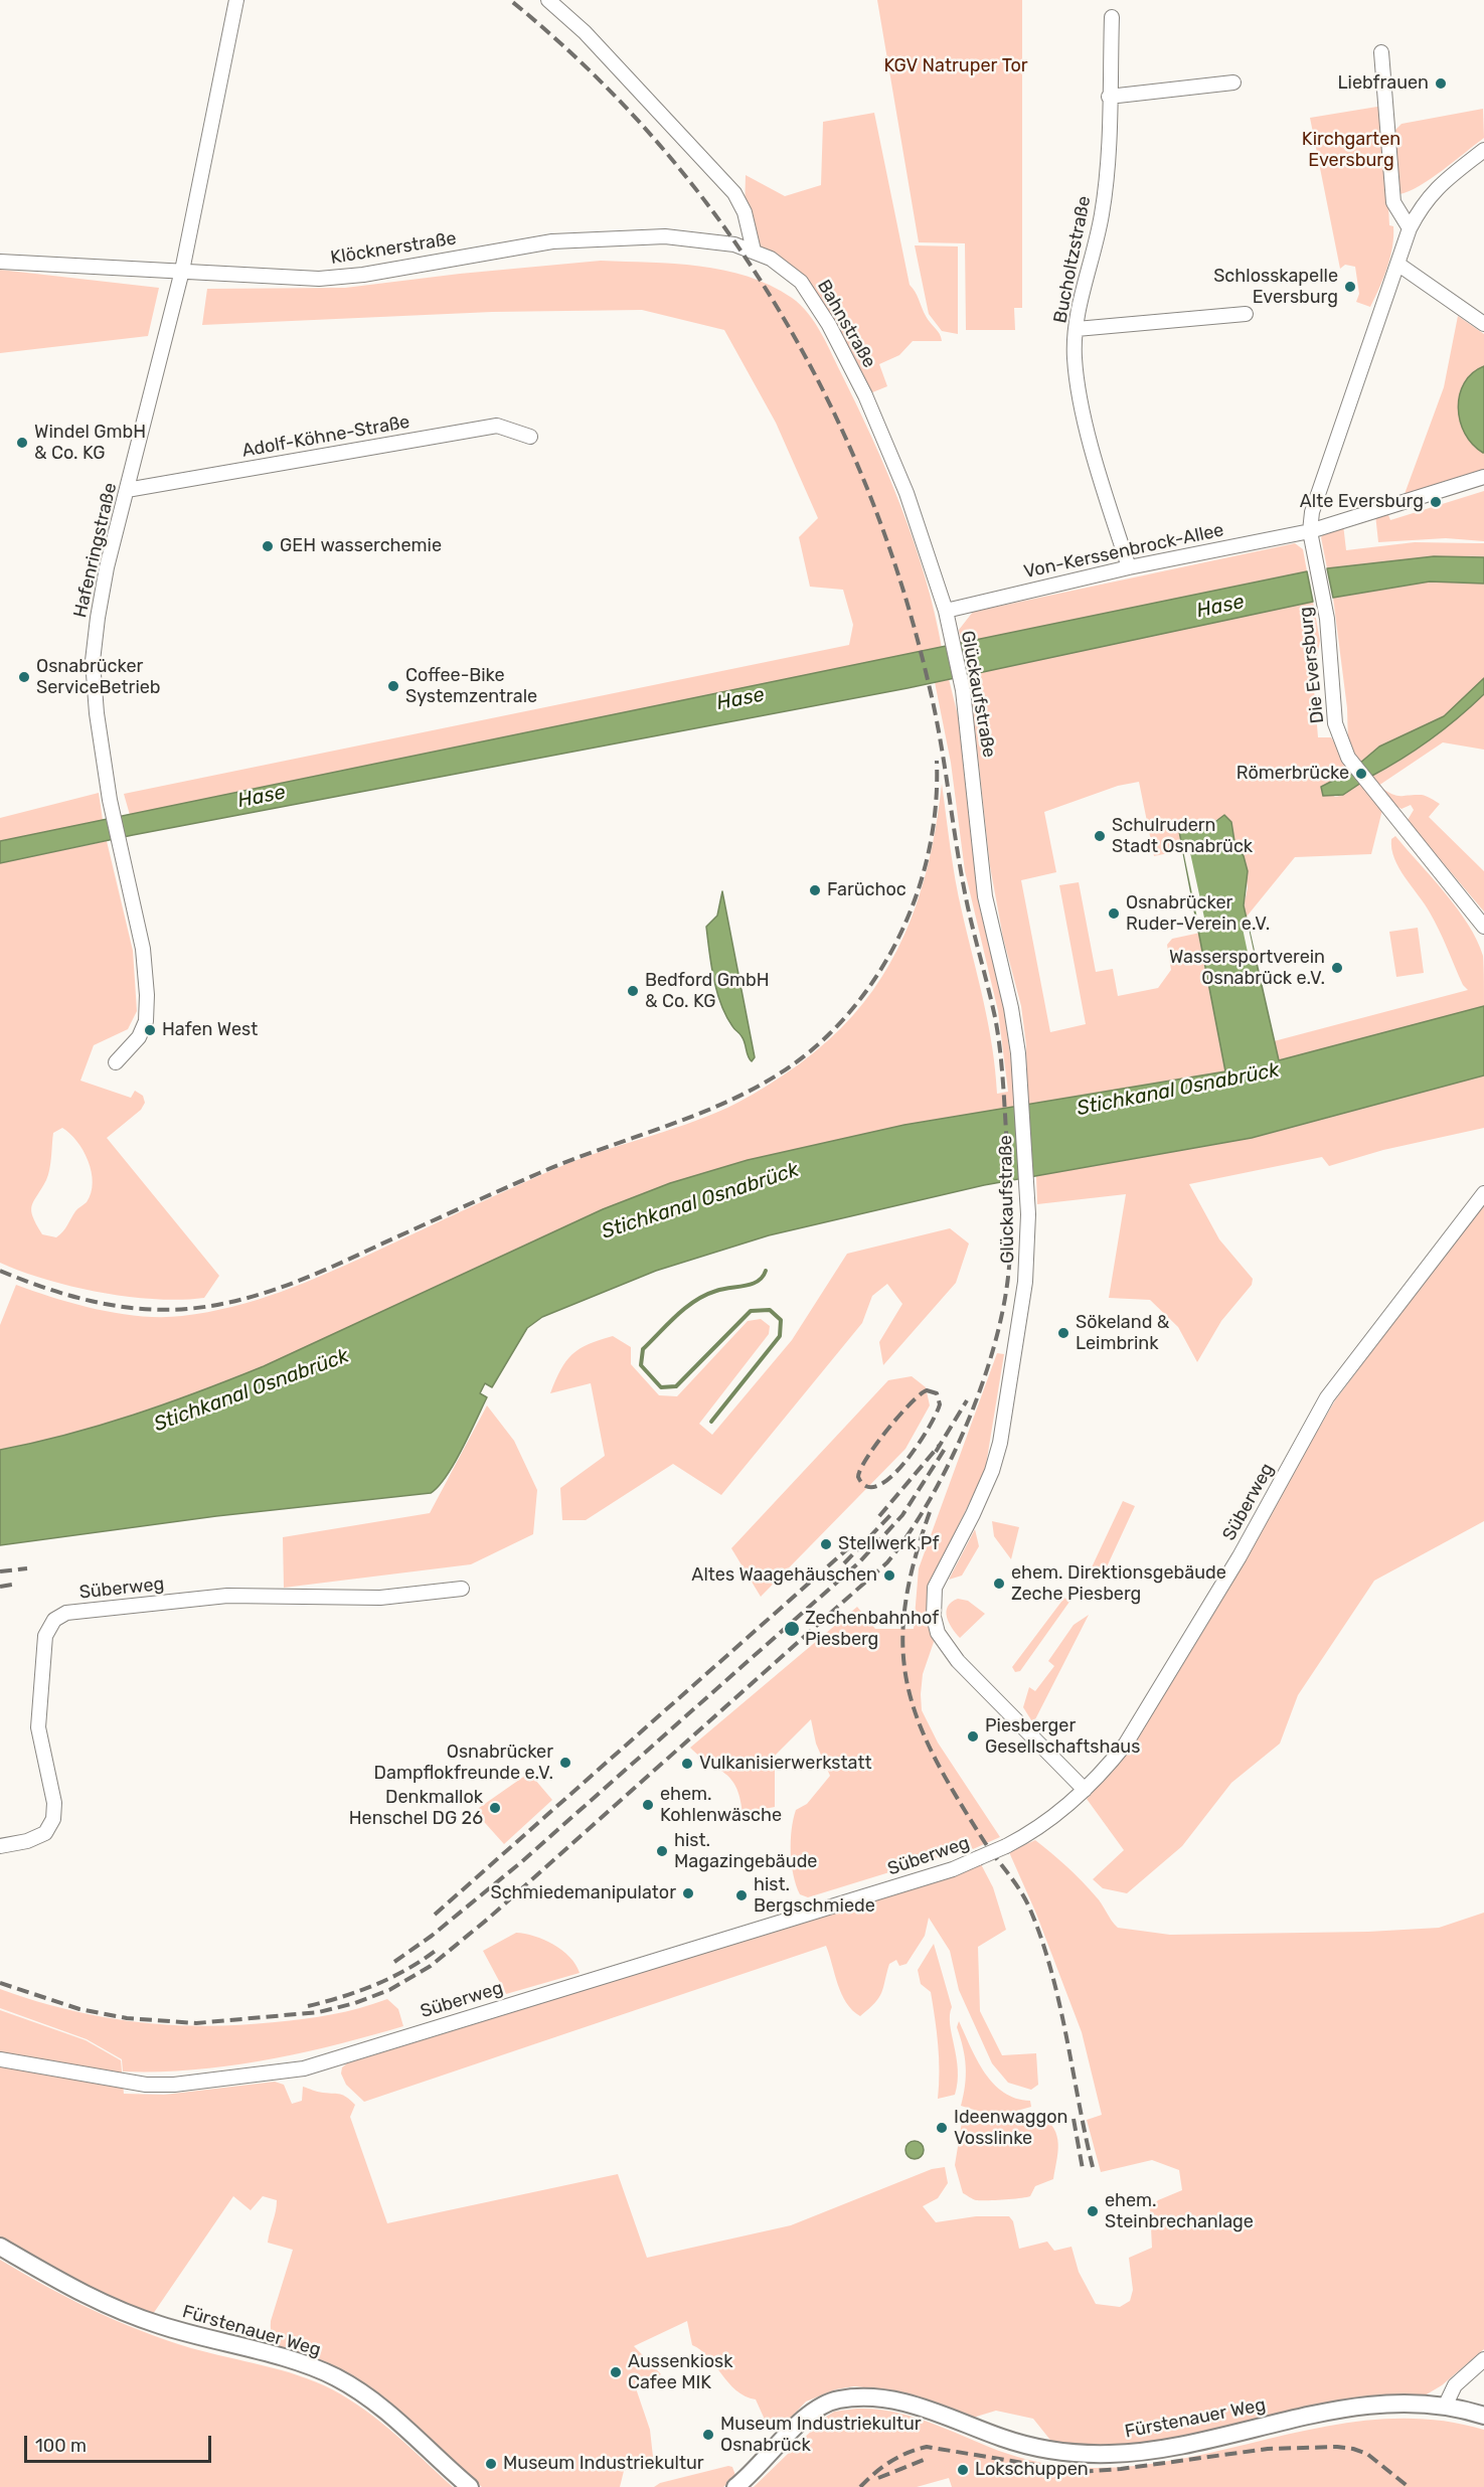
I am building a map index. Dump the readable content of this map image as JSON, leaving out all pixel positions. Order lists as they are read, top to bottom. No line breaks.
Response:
{"streets":{"street":["Klöcknerstraße","Bucholtzstraße","Bahnstraße","Adolf-Köhne-Straße","Hafenringstraße","Von-Kerssenbrock-Allee","Die Eversburg","Glückaufstraße","Süberweg","Fürstenauer Weg"]},"crossings":[["Klöcknerstraße","Bahnstraße"],["Klöcknerstraße","Hafenringstraße"],["Bucholtzstraße","Von-Kerssenbrock-Allee"],["Bahnstraße","Von-Kerssenbrock-Allee"],["Bahnstraße","Glückaufstraße"],["Adolf-Köhne-Straße","Hafenringstraße"],["Von-Kerssenbrock-Allee","Die Eversburg"],["Von-Kerssenbrock-Allee","Glückaufstraße"],["Glückaufstraße","Süberweg"]],"water":["Hase","Stichkanal Osnabrück"],"parks":["KGV Natruper Tor","Kirchgarten Eversburg"],"places":["Liebfrauen","Schlosskapelle Eversburg","Windel GmbH & Co. KG","Alte Eversburg","GEH wasserchemie","Osnabrücker ServiceBetrieb","Coffee-Bike Systemzentrale","Römerbrücke","Schulrudern Stadt Osnabrück","Farüchoc","Osnabrücker Ruder-Verein e.V.","Wassersportverein Osnabrück e.V.","Bedford GmbH & Co. KG","Hafen West","Sökeland & Leimbrink","Stellwerk Pf","Altes Waagehäuschen","ehem. Direktionsgebäude Zeche Piesberg","Zechenbahnhof Piesberg","Piesberger Gesellschaftshaus","Osnabrücker Dampflokfreunde e.V.","Vulkanisierwerkstatt","ehem. Kohlenwäsche","Denkmallok Henschel DG 26","hist. Magazingebäude","Schmiedemanipulator","hist. Bergschmiede","Ideenwaggon Vosslinke","ehem. Steinbrechanlage","Aussenkiosk Cafee MIK","Museum Industriekultur Osnabrück","Museum Industriekultur","Lokschuppen"],"scale_bar":"100 m"}
